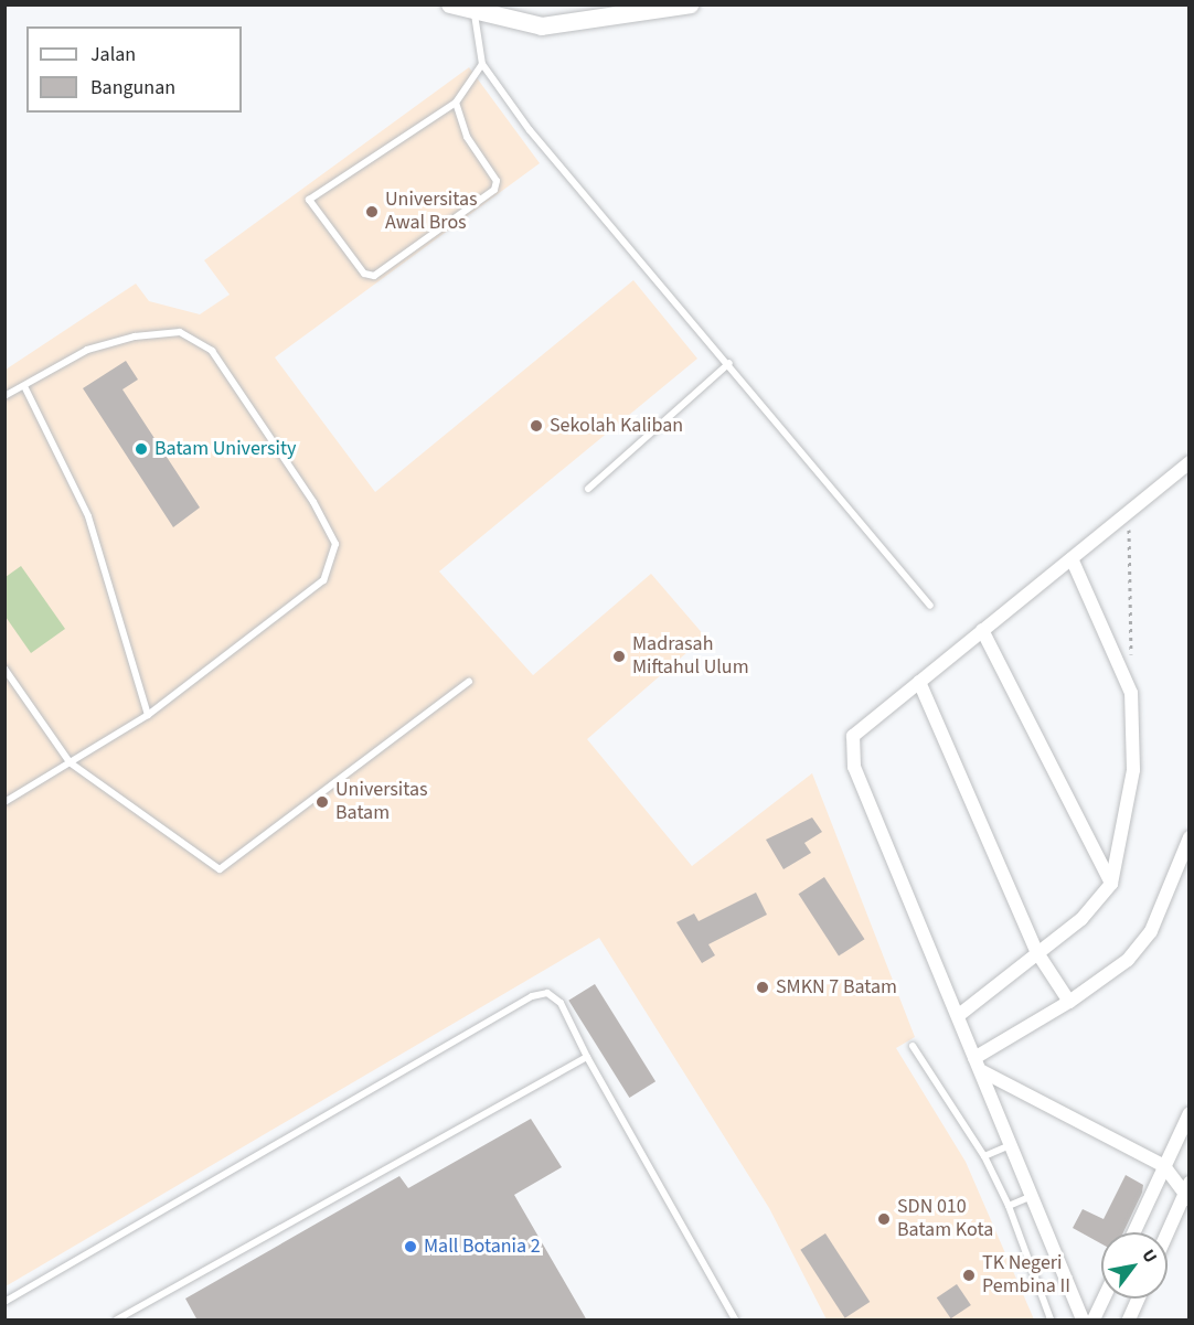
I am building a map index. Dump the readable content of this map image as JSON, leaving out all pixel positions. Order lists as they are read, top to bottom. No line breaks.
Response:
{"places":["Universitas Awal Bros","Sekolah Kaliban","Batam University","Madrasah Miftahul Ulum","Universitas Batam","SMKN 7 Batam","SDN 010 Batam Kota","Mall Botania 2","TK Negeri Pembina II"],"legend":["Jalan","Bangunan"],"north":"top right"}
